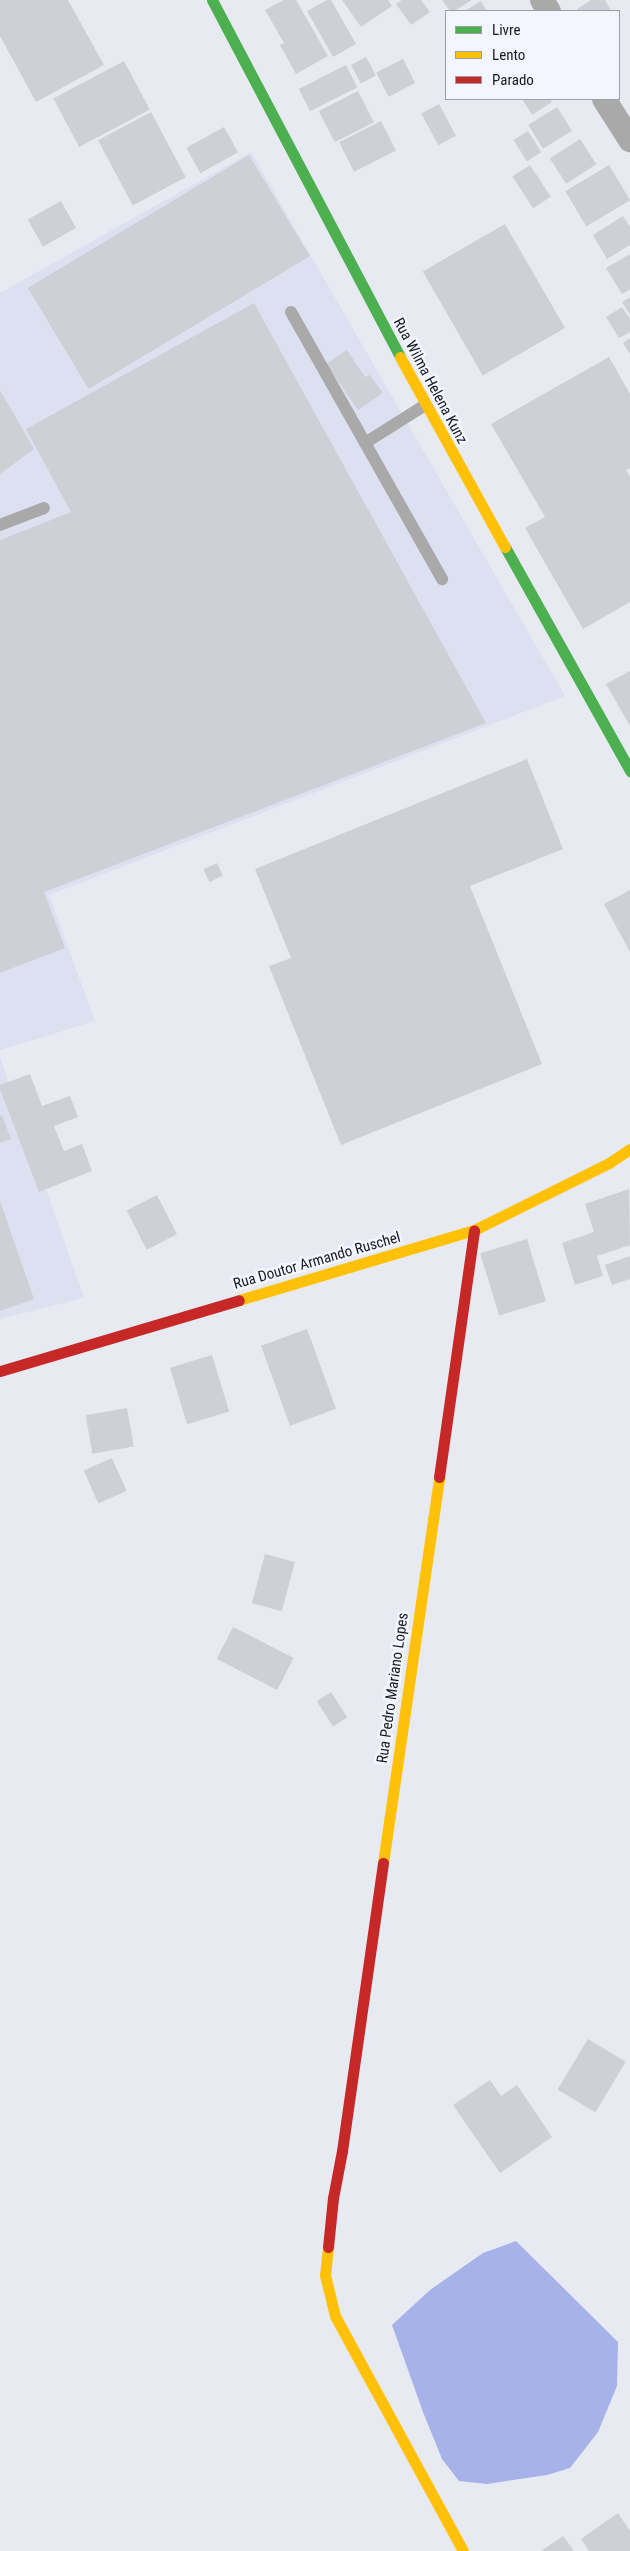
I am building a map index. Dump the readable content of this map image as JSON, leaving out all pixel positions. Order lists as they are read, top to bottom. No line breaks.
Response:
{"streets":{"street":["Rua Wilma Helena Kunz","Rua Doutor Armando Ruschel","Rua Pedro Mariano Lopes"]},"crossings":[["Rua Doutor Armando Ruschel","Rua Pedro Mariano Lopes"]],"legend":["Livre","Lento","Parado"]}
